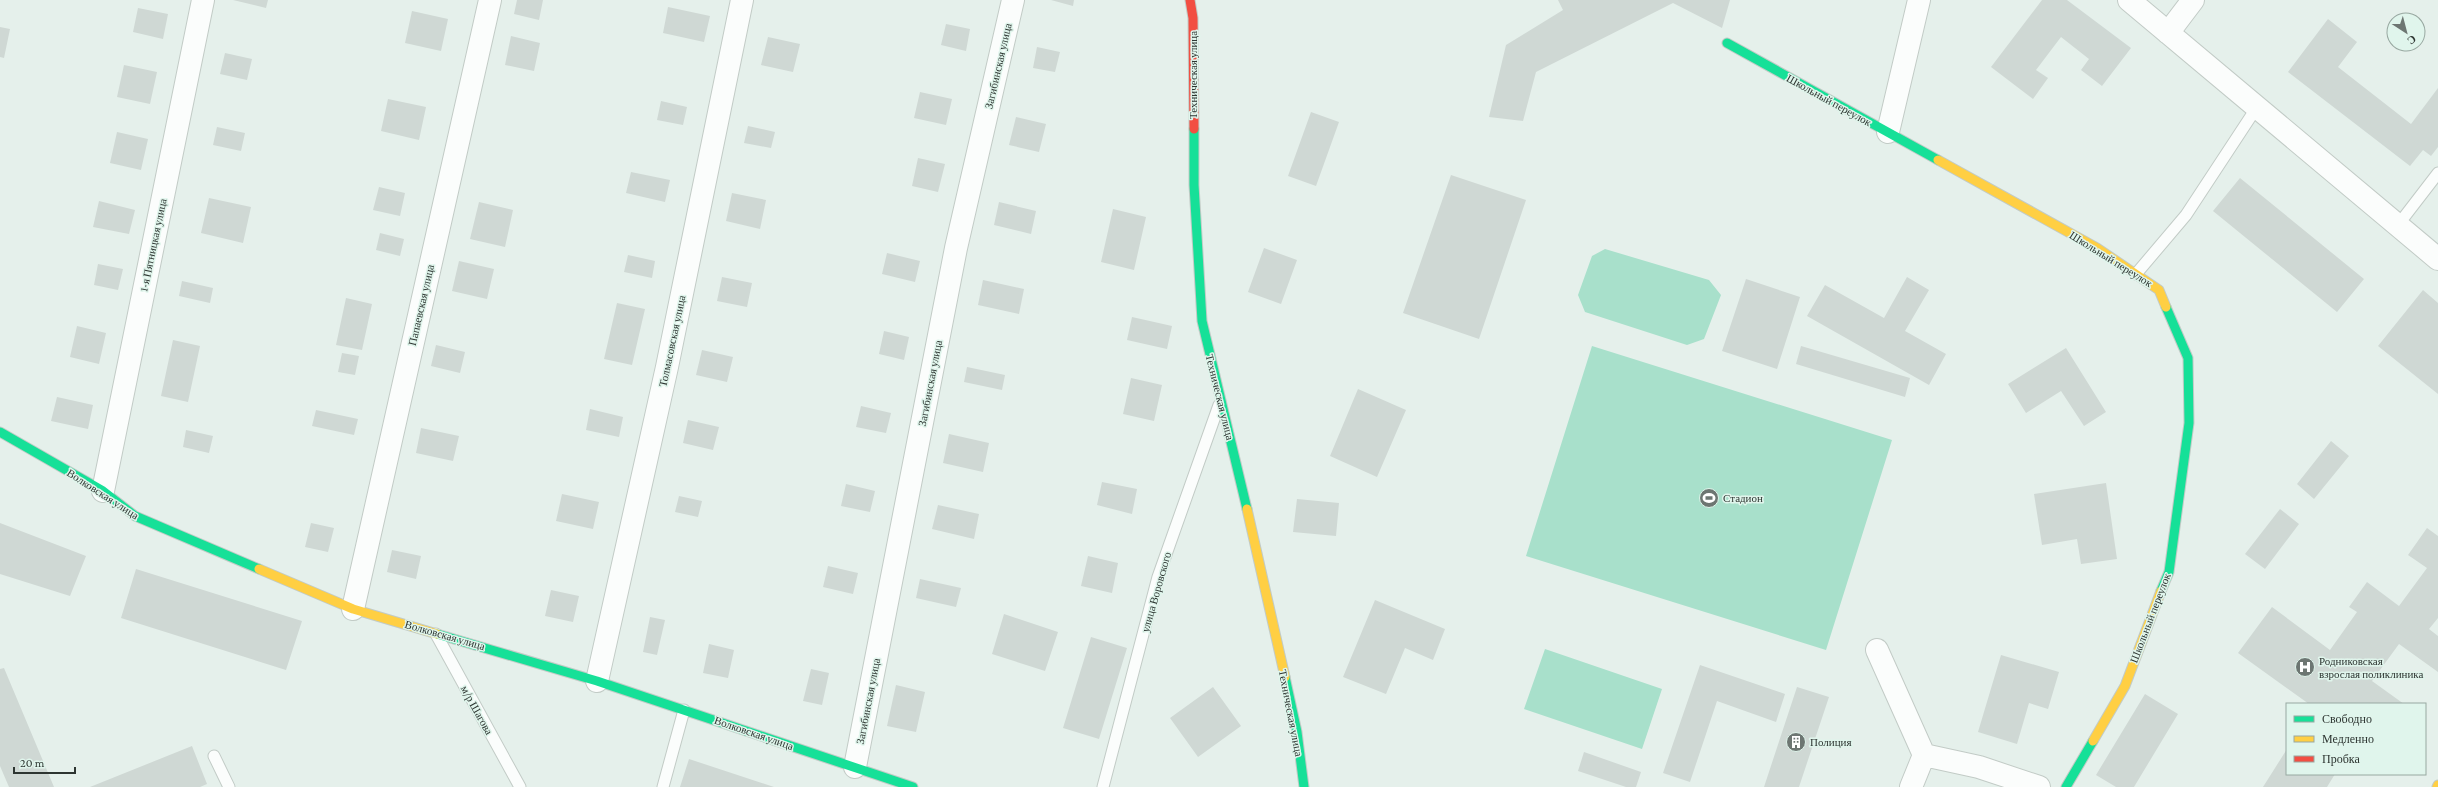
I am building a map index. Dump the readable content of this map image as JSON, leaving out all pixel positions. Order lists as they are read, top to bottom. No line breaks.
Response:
{"streets":{"street":["Загибинская улица","Техническая улица","Школьный переулок","1-я Пятницкая улица","Папаевская улица","Толмасовская улица","Волковская улица"],"lane":["улица Воровского","м/р Шагова"]},"crossings":[["Загибинская улица","Волковская улица"],["Техническая улица","улица Воровского"],["1-я Пятницкая улица","Волковская улица"],["Папаевская улица","Волковская улица"],["Толмасовская улица","Волковская улица"],["Волковская улица","м/р Шагова"]],"places":{"sports":["Стадион"],"hospital":["Родниковская взрослая поликлиника"],"building":["Полиция"]},"legend":["Свободно","Медленно","Пробка"],"scale_bar":"20 m","north":"bottom right"}
